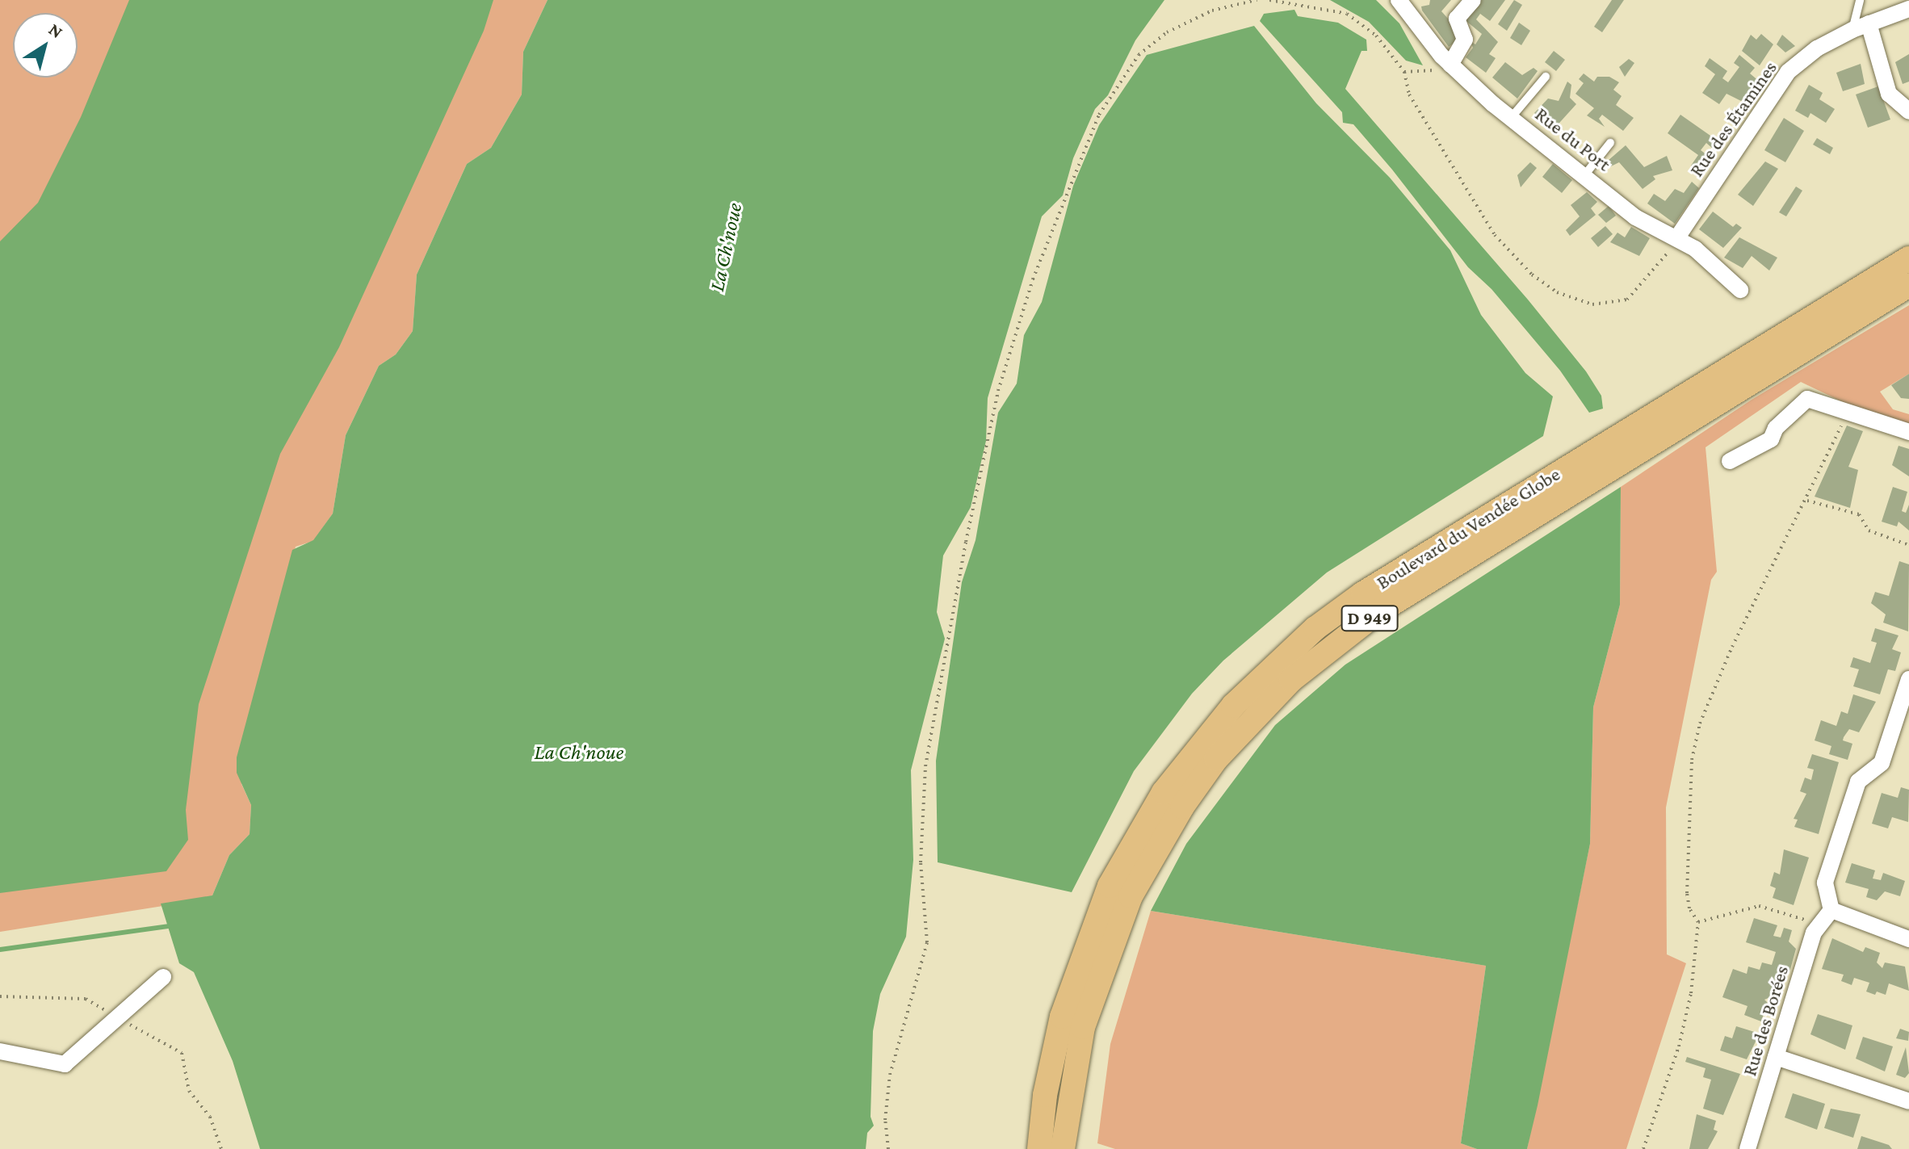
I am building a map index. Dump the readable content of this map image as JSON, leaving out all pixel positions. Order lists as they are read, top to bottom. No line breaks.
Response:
{"streets":{"main road":["Boulevard du Vendée Globe","D 949"],"street":["Rue des Étamines","Rue du Port","Rue des Borées"]},"crossings":[["Rue des Étamines","Rue du Port"]],"water":["La Ch'noue"],"north":"top right"}
